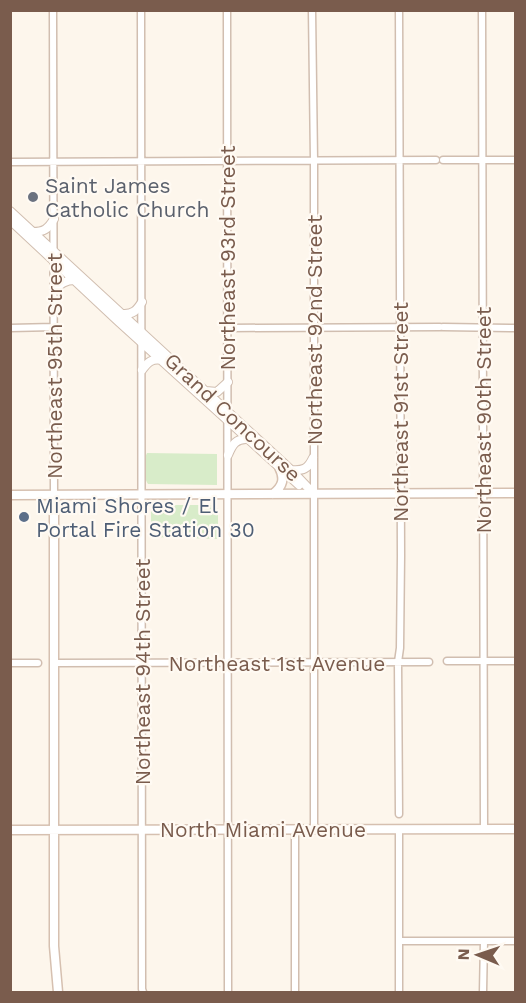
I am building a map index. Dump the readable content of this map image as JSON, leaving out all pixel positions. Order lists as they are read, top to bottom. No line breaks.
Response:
{"streets":{"main road":["Northeast 95th Street","North Miami Avenue"],"street":["Northeast 93rd Street","Northeast 92nd Street","Northeast 91st Street","Grand Concourse","Northeast 90th Street","Northeast 1st Avenue","Northeast 94th Street"]},"crossings":[["Northeast 93rd Street","Grand Concourse"],["Northeast 93rd Street","Northeast 1st Avenue"],["Northeast 93rd Street","North Miami Avenue"],["Northeast 92nd Street","Grand Concourse"],["Northeast 92nd Street","Northeast 1st Avenue"],["Northeast 92nd Street","North Miami Avenue"],["Northeast 95th Street","Grand Concourse"],["Northeast 95th Street","Northeast 1st Avenue"],["Northeast 95th Street","North Miami Avenue"],["Northeast 91st Street","Northeast 1st Avenue"],["Grand Concourse","Northeast 94th Street"],["Northeast 90th Street","North Miami Avenue"],["Northeast 1st Avenue","Northeast 94th Street"],["Northeast 94th Street","North Miami Avenue"]],"places":["Saint James Catholic Church","Miami Shores / El Portal Fire Station 30"],"north":"left"}
